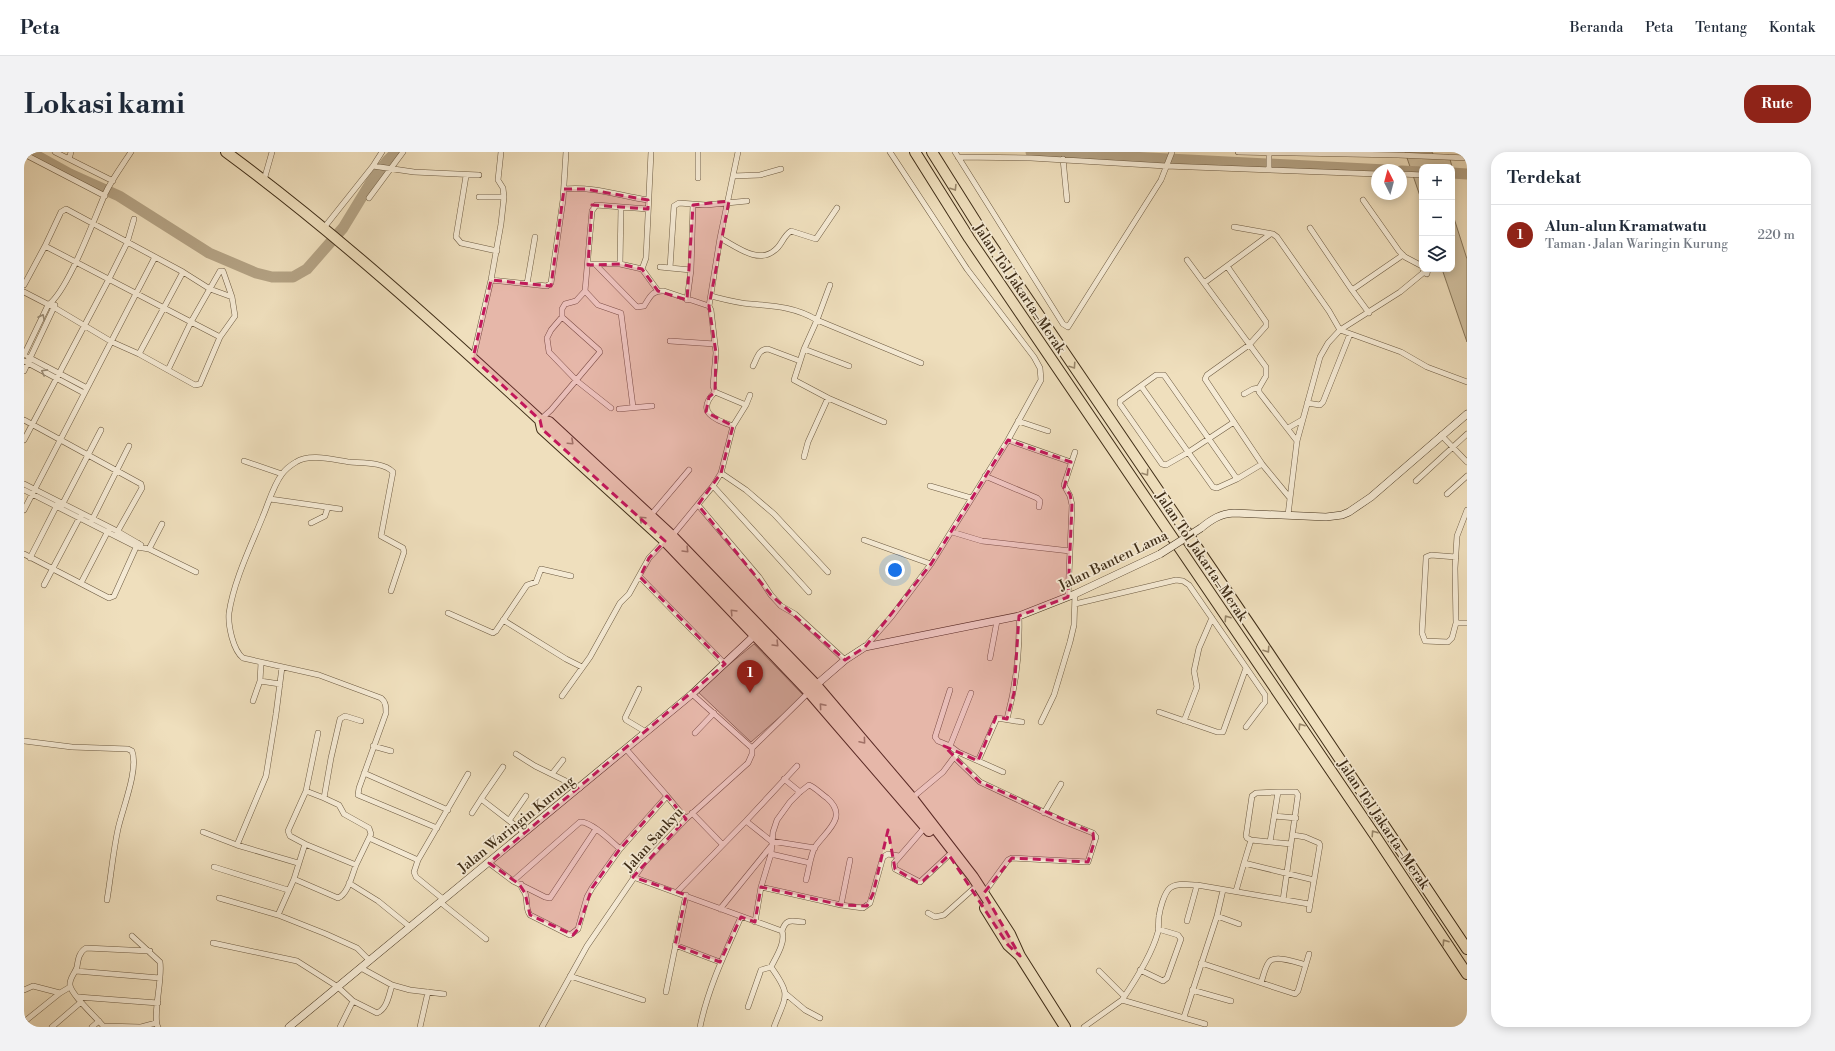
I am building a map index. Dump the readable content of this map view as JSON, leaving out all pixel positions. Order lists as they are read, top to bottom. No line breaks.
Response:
{"streets":{"highway":["Jalan Tol Jakarta–Merak"],"main road":["Jalan Banten Lama","Jalan Waringin Kurung"],"street":["Jalan Sankyu"]},"crossings":[["Jalan Banten Lama","Jalan Sankyu"]],"north":"top","page":{"header":"Peta","nav":["Beranda","Peta","Tentang","Kontak"],"buttons":"Rute","title":"Lokasi kami","heading":"Terdekat","map_buttons":["+","−"],"list":[{"mark":"1","name":"Alun-alun Kramatwatu","note":"Taman · Jalan Waringin Kurung","value":"220 m"}],"pins":"1"}}
